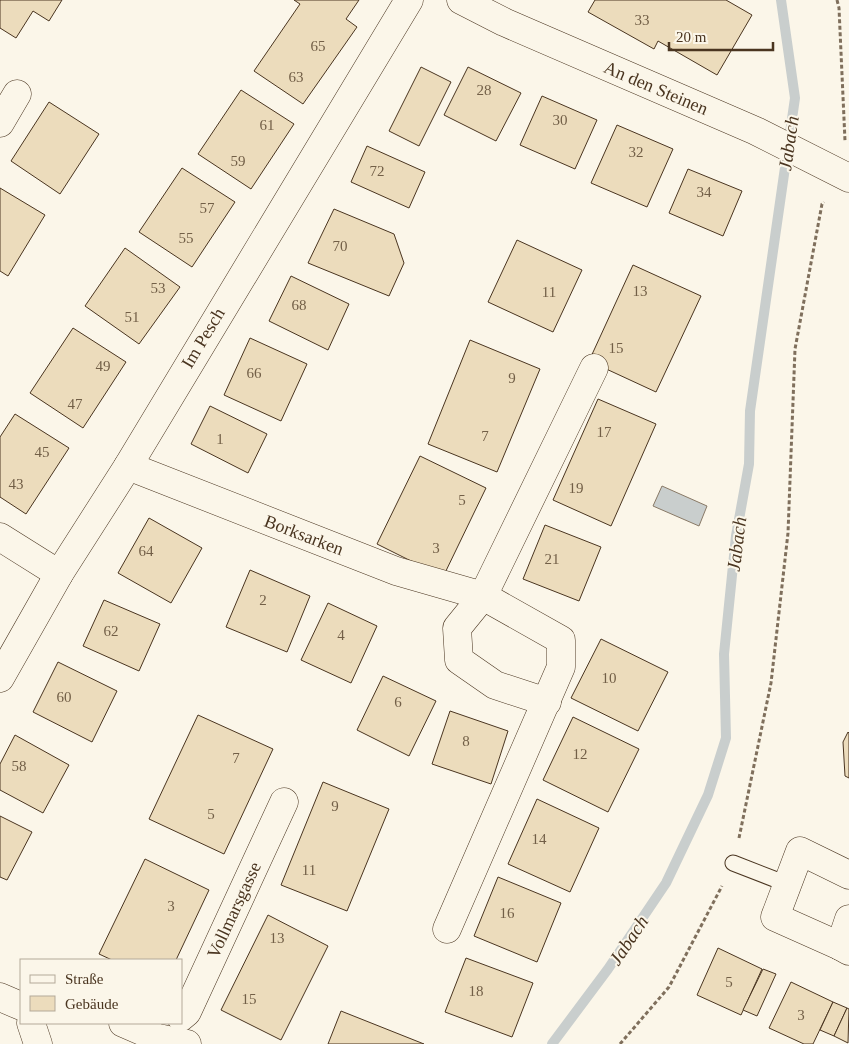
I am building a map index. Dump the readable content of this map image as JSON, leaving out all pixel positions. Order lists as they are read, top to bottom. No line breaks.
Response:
{"streets":{"street":["An den Steinen","Im Pesch","Borksarken","Vollmarsgasse"]},"crossings":[["Im Pesch","Borksarken"]],"water":["Jabach"],"house_numbers":["33","65","63","28","30","61","32","59","72","34","57","55","70","53","13","11","68","51","15","49","66","9","47","17","7","1","45","43","19","5","3","64","21","2","62","4","10","60","6","8","12","7","58","9","5","14","11","3","16","13","5","18","15","3"],"legend":["Straße","Gebäude"],"scale_bar":"20 m"}
